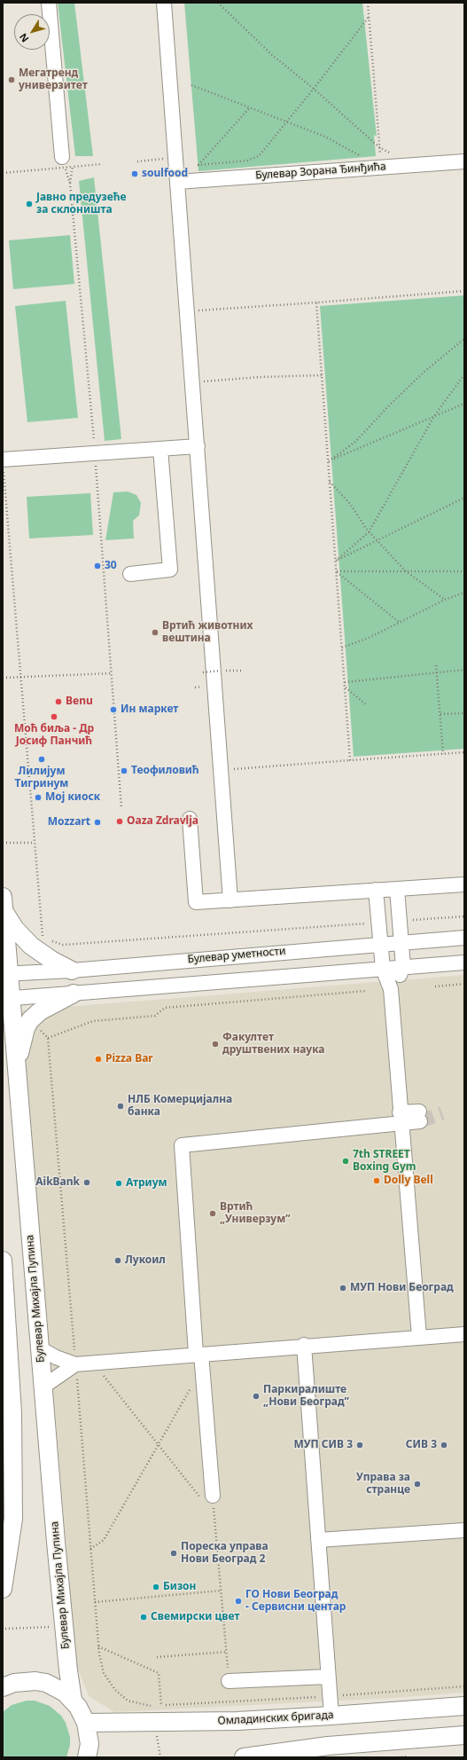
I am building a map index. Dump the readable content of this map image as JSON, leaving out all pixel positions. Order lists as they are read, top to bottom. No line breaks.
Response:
{"streets":{"main road":["Булевар Михајла Пупина","Омладинских бригада"],"street":["Булевар Зорана Ђинђића","Булевар уметности"]},"crossings":[["Булевар уметности","Булевар Михајла Пупина"]],"places":["Мегатренд универзитет","soulfood","Јавно предузеће за склоништа","30","Вртић животних вештина","Benu","Ин маркет","Моћ биља - Др Јосиф Панчић","Лилијум Тигринум","Теофиловић","Мој киоск","Oaza Zdravlja","Mozzart","Факултет друштвених наука","Pizza Bar","НЛБ Комерцијална банка","7th STREET Boxing Gym","Dolly Bell","AikBank","Атриум","Вртић „Универзум”","Лукоил","МУП Нови Београд","Паркиралиште „Нови Београд”","МУП СИВ 3","СИВ 3","Управа за странце","Пореска управа Нови Београд 2","Бизон","ГО Нови Београд - Сервисни центар","Свемирски цвет"],"north":"bottom left"}
